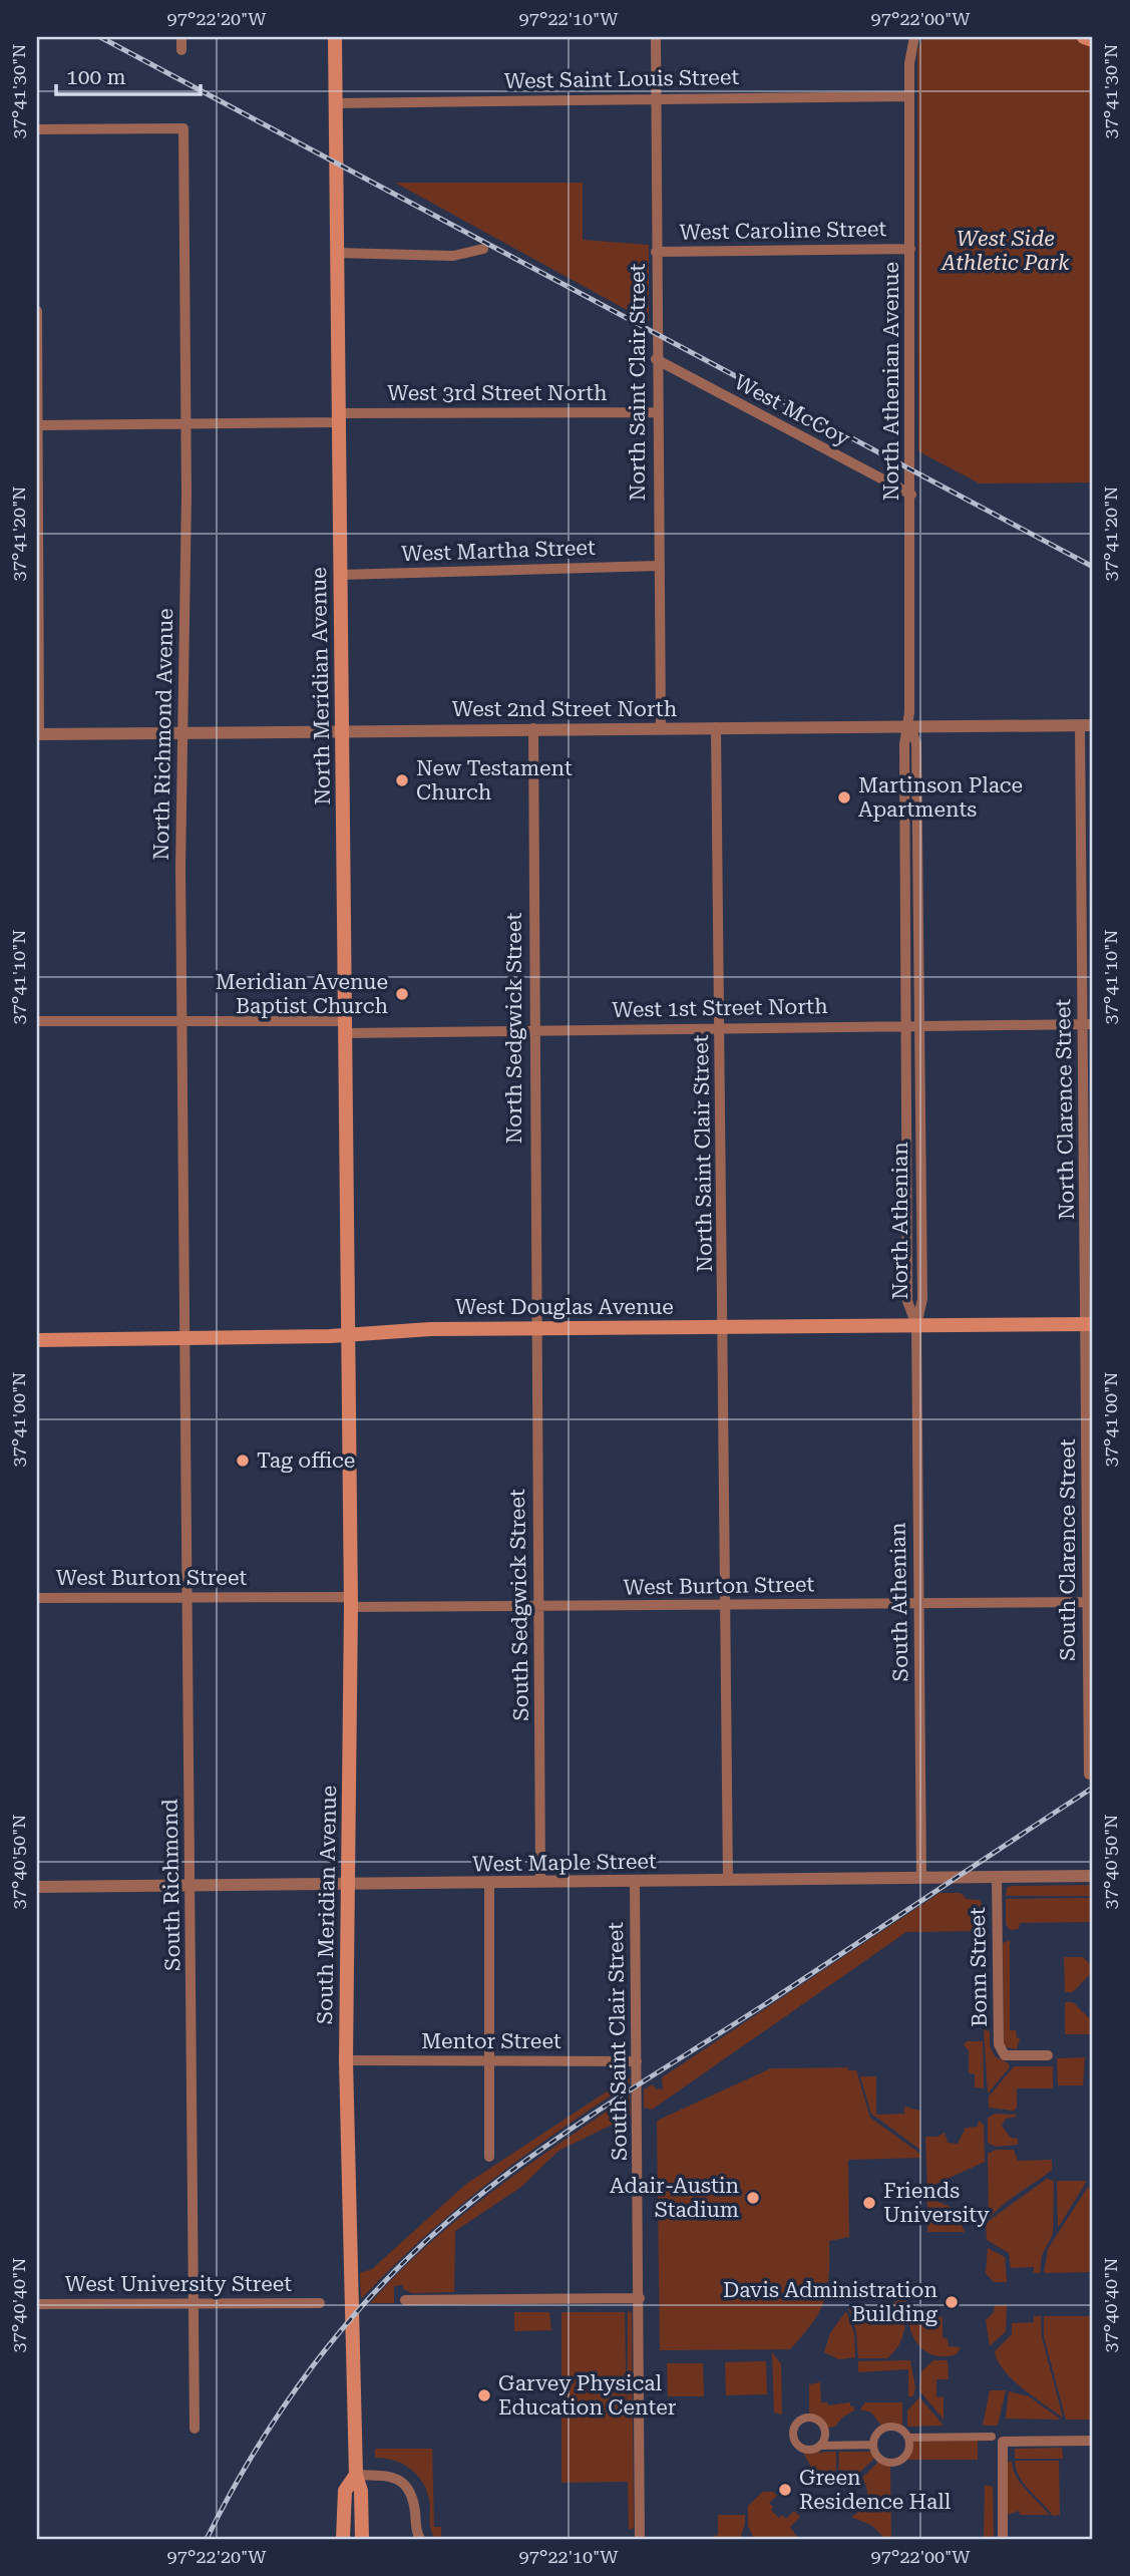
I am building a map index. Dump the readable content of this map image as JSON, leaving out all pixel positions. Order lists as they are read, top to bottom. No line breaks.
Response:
{"streets":{"main road":["North Meridian Avenue","West Douglas Avenue","South Meridian Avenue"],"street":["West Saint Louis Street","West Caroline Street","North Athenian Avenue","North Saint Clair Street","West 3rd Street North","West McCoy","West Martha Street","West 2nd Street North","North Richmond Avenue","West 1st Street North","North Sedgwick Street","North Clarence Street","North Athenian","South Clarence Street","West Burton Street","South Athenian","South Sedgwick Street","West Maple Street","South Richmond","Bonn Street","Mentor Street","South Saint Clair Street","West University Street"]},"crossings":[["West Saint Louis Street","North Athenian Avenue"],["West Saint Louis Street","North Saint Clair Street"],["West Saint Louis Street","North Meridian Avenue"],["West Caroline Street","North Athenian Avenue"],["West Caroline Street","North Saint Clair Street"],["North Athenian Avenue","West McCoy"],["North Athenian Avenue","West 2nd Street North"],["North Athenian Avenue","North Athenian"],["North Saint Clair Street","West 3rd Street North"],["North Saint Clair Street","West McCoy"],["North Saint Clair Street","West Martha Street"],["North Saint Clair Street","West 2nd Street North"],["North Saint Clair Street","West 1st Street North"],["North Saint Clair Street","West Douglas Avenue"],["West 3rd Street North","North Meridian Avenue"],["West 3rd Street North","North Richmond Avenue"],["West Martha Street","North Meridian Avenue"],["North Meridian Avenue","West 2nd Street North"],["North Meridian Avenue","West 1st Street North"],["North Meridian Avenue","West Douglas Avenue"],["North Meridian Avenue","South Meridian Avenue"],["West 2nd Street North","North Richmond Avenue"],["West 2nd Street North","North Sedgwick Street"],["West 2nd Street North","North Clarence Street"],["West 2nd Street North","North Athenian"],["North Richmond Avenue","West 1st Street North"],["North Richmond Avenue","West Douglas Avenue"],["North Richmond Avenue","South Richmond"],["West 1st Street North","North Sedgwick Street"],["West 1st Street North","North Clarence Street"],["West 1st Street North","North Athenian"],["North Sedgwick Street","West Douglas Avenue"],["North Sedgwick Street","South Sedgwick Street"],["North Clarence Street","West Douglas Avenue"],["North Clarence Street","South Clarence Street"],["North Athenian","West Douglas Avenue"],["North Athenian","South Athenian"],["West Douglas Avenue","South Clarence Street"],["West Douglas Avenue","South Athenian"],["West Douglas Avenue","South Sedgwick Street"],["West Douglas Avenue","South Richmond"],["West Douglas Avenue","South Meridian Avenue"],["South Clarence Street","West Burton Street"],["West Burton Street","South Athenian"],["West Burton Street","South Sedgwick Street"],["West Burton Street","South Richmond"],["West Burton Street","South Meridian Avenue"],["South Athenian","West Maple Street"],["South Sedgwick Street","West Maple Street"],["West Maple Street","South Richmond"],["West Maple Street","South Meridian Avenue"],["West Maple Street","Bonn Street"],["West Maple Street","South Saint Clair Street"],["South Richmond","West University Street"],["South Meridian Avenue","Mentor Street"],["Mentor Street","South Saint Clair Street"]],"parks":["West Side Athletic Park"],"places":["New Testament Church","Martinson Place Apartments","Meridian Avenue Baptist Church","Tag office","Adair-Austin Stadium","Friends University","Davis Administration Building","Garvey Physical Education Center","Green Residence Hall"],"scale_bar":"100 m","coordinates":["97°22'20\"W","97°22'10\"W","97°22'00\"W","37°41'30\"N","37°41'20\"N","37°41'10\"N","37°41'00\"N","37°40'50\"N","37°40'40\"N"]}
